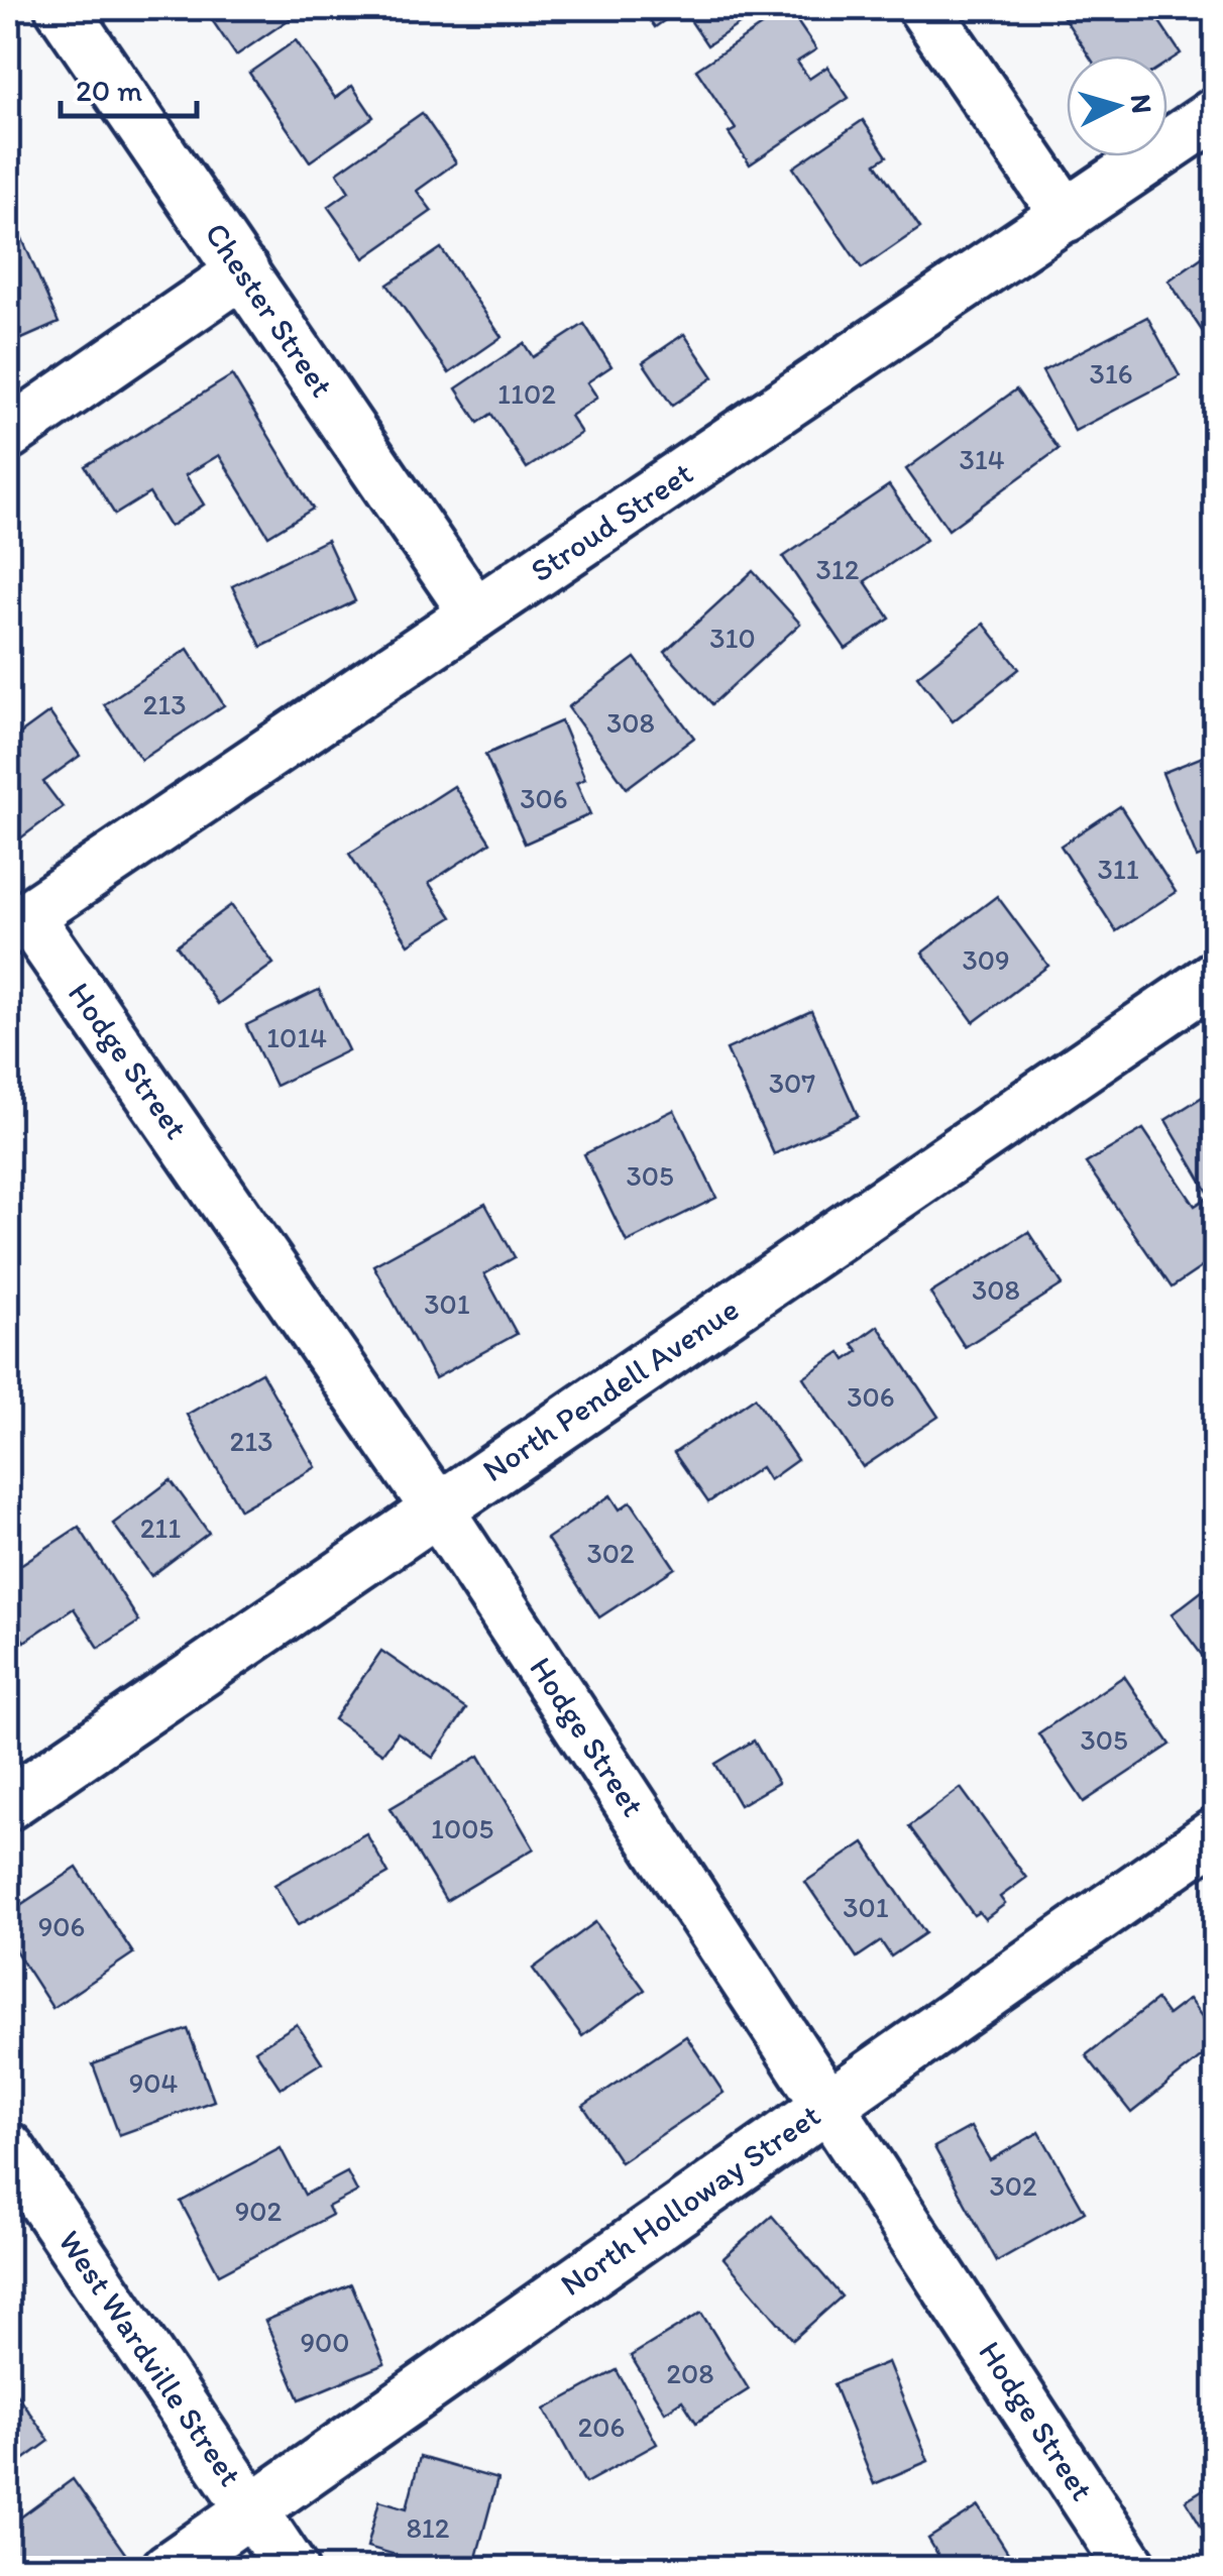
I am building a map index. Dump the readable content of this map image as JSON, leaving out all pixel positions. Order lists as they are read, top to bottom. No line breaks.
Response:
{"streets":{"street":["Chester Street","Stroud Street","Hodge Street","North Pendell Avenue","North Holloway Street","West Wardville Street"]},"crossings":[["Chester Street","Stroud Street"],["Stroud Street","Hodge Street"],["Hodge Street","North Pendell Avenue"],["Hodge Street","North Holloway Street"],["North Holloway Street","West Wardville Street"]],"house_numbers":["316","1102","314","312","310","213","308","306","311","309","1014","307","305","308","301","306","213","211","302","305","1005","301","906","904","302","902","900","208","206","812"],"scale_bar":"20 m","north":"right"}
